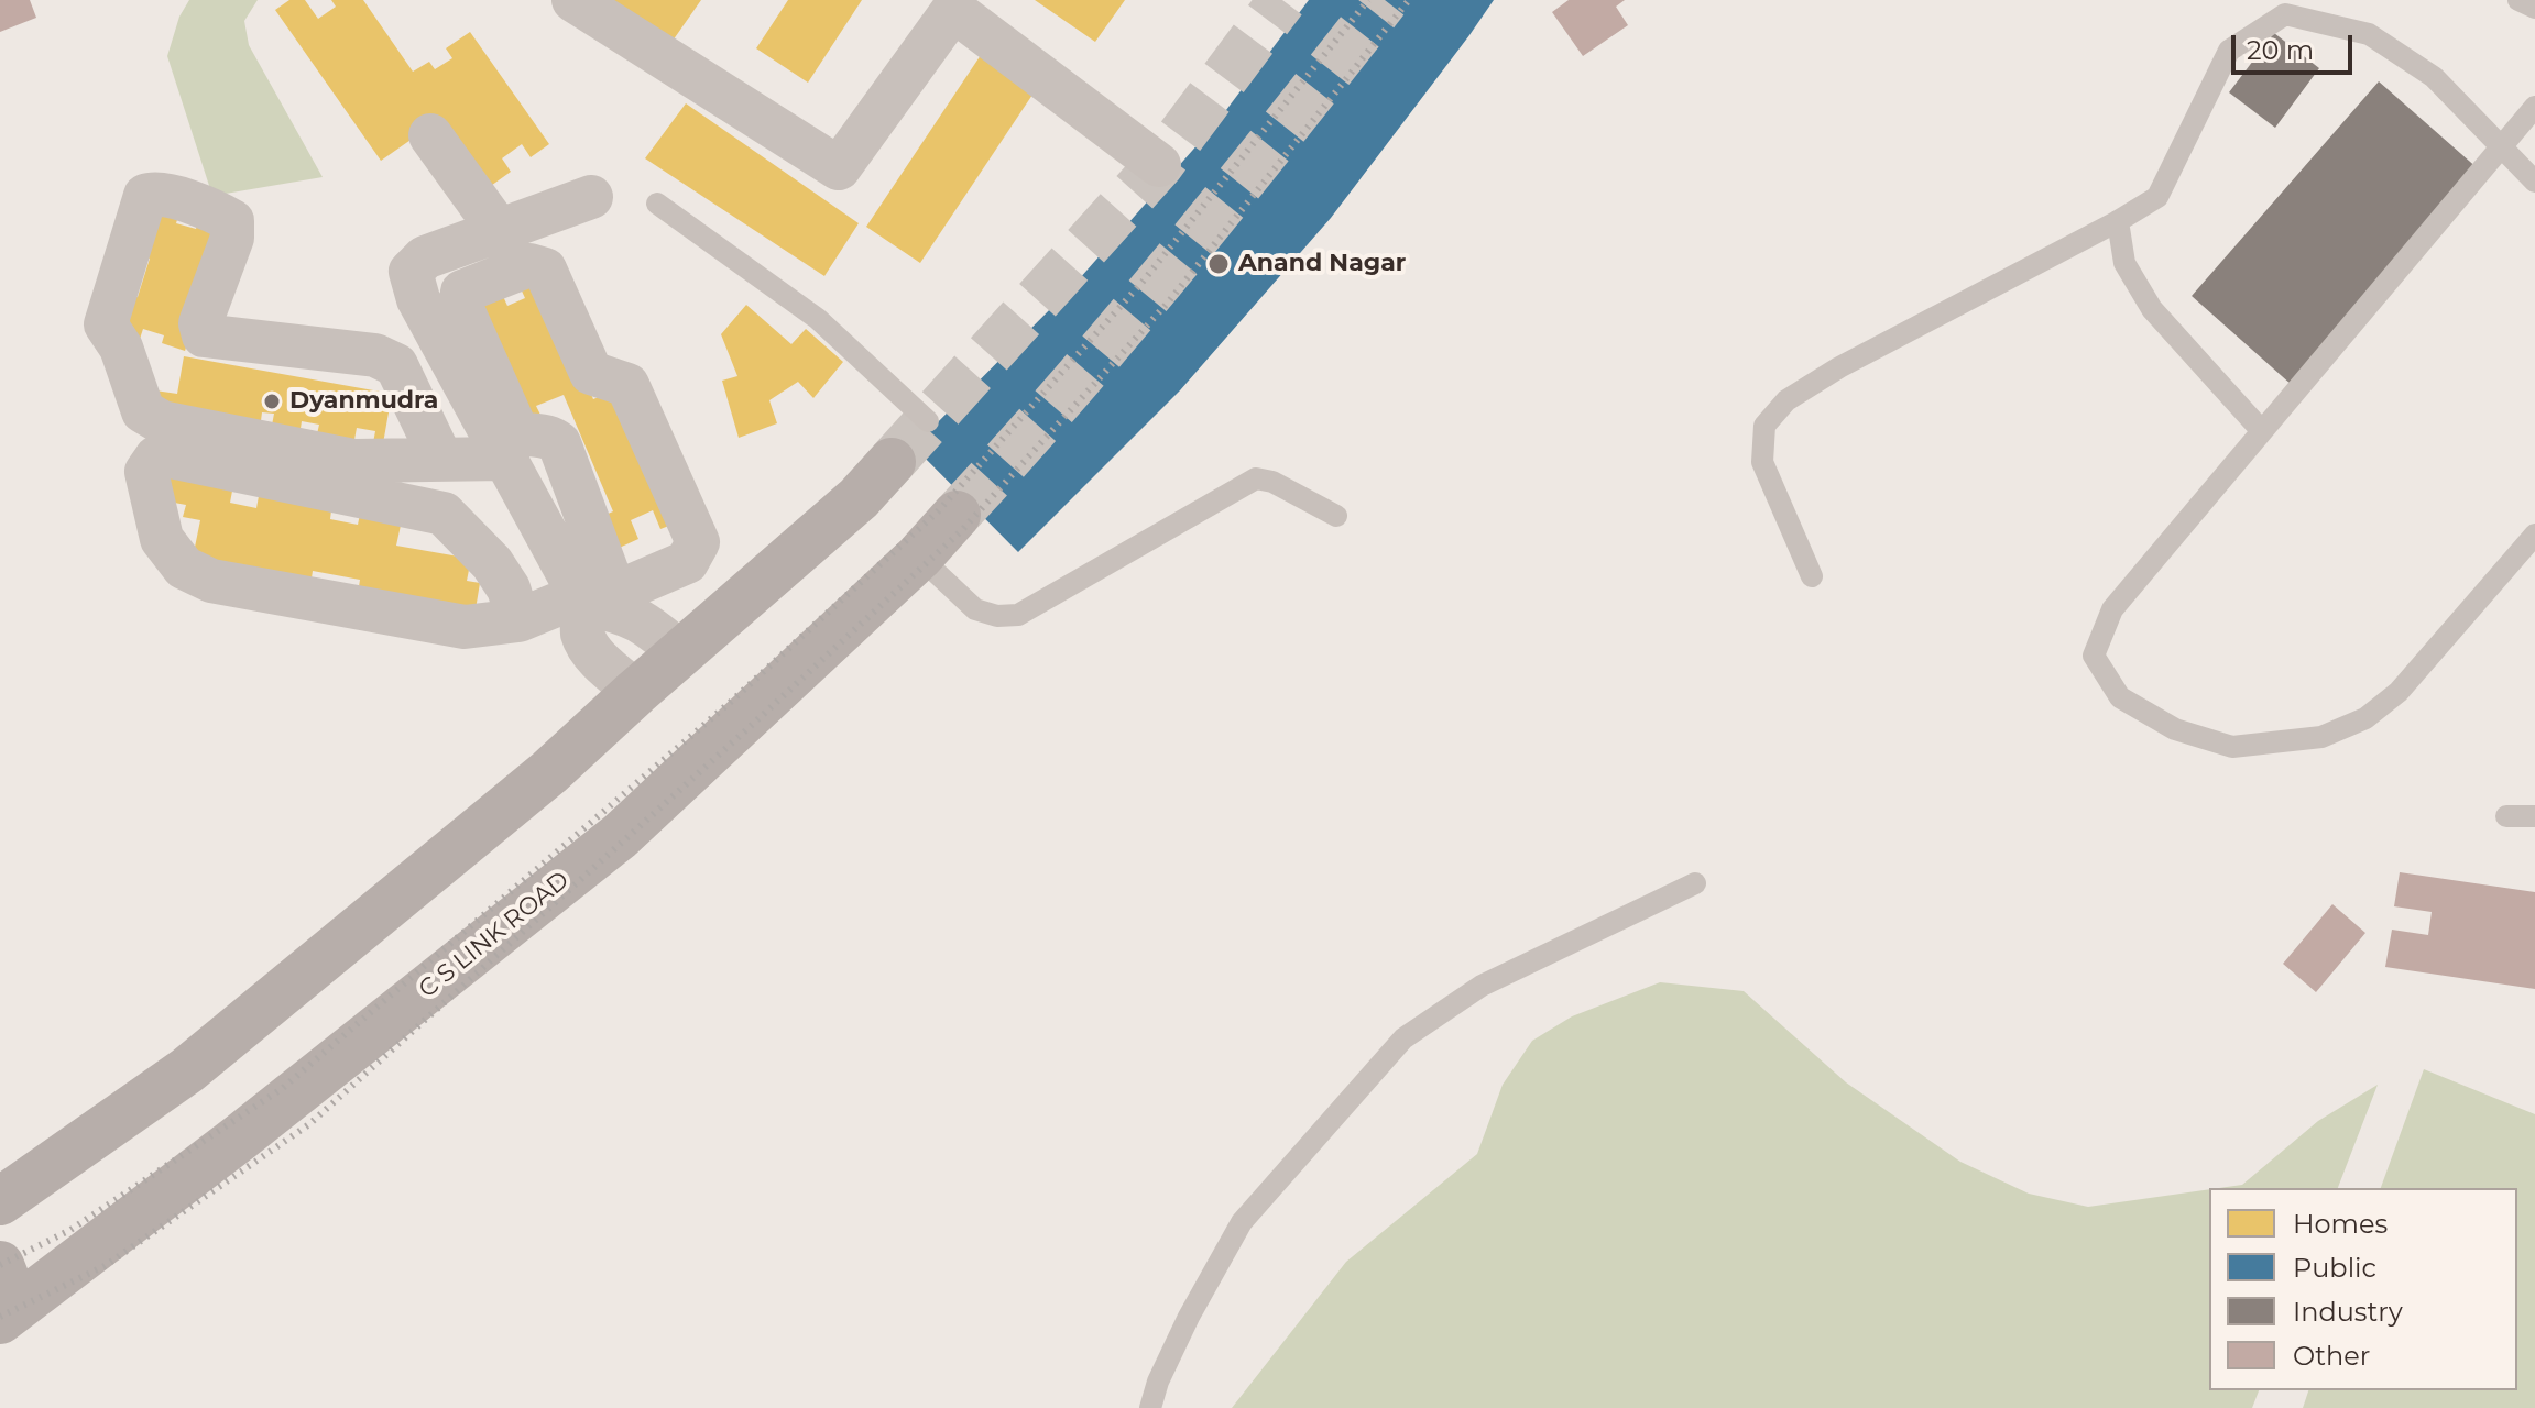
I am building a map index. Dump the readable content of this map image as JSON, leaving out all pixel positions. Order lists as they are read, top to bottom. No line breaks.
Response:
{"streets":{"main road":["C S LINK ROAD"]},"places":["Anand Nagar","Dyanmudra"],"legend":["Homes","Public","Industry","Other"],"scale_bar":"20 m"}
